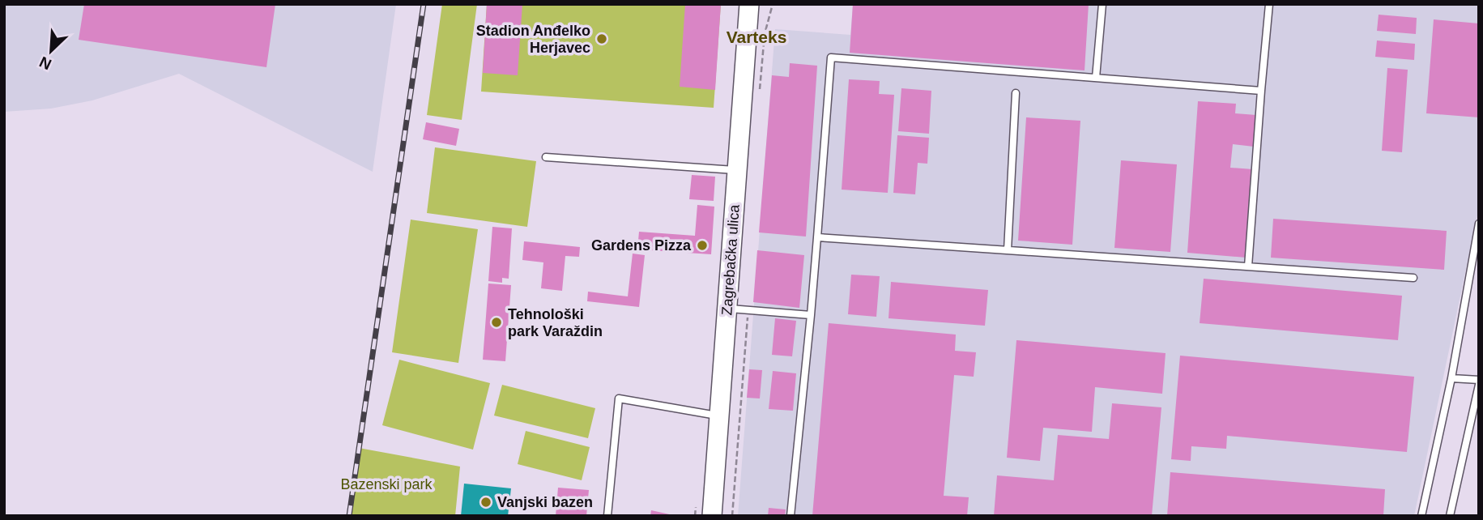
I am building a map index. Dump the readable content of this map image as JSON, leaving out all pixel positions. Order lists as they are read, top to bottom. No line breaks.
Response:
{"streets":{"main road":["Zagrebačka ulica"]},"districts":["Varteks"],"parks":["Bazenski park"],"places":["Stadion Anđelko Herjavec","Gardens Pizza","Tehnološki park Varaždin","Vanjski bazen"],"north":"bottom left"}
